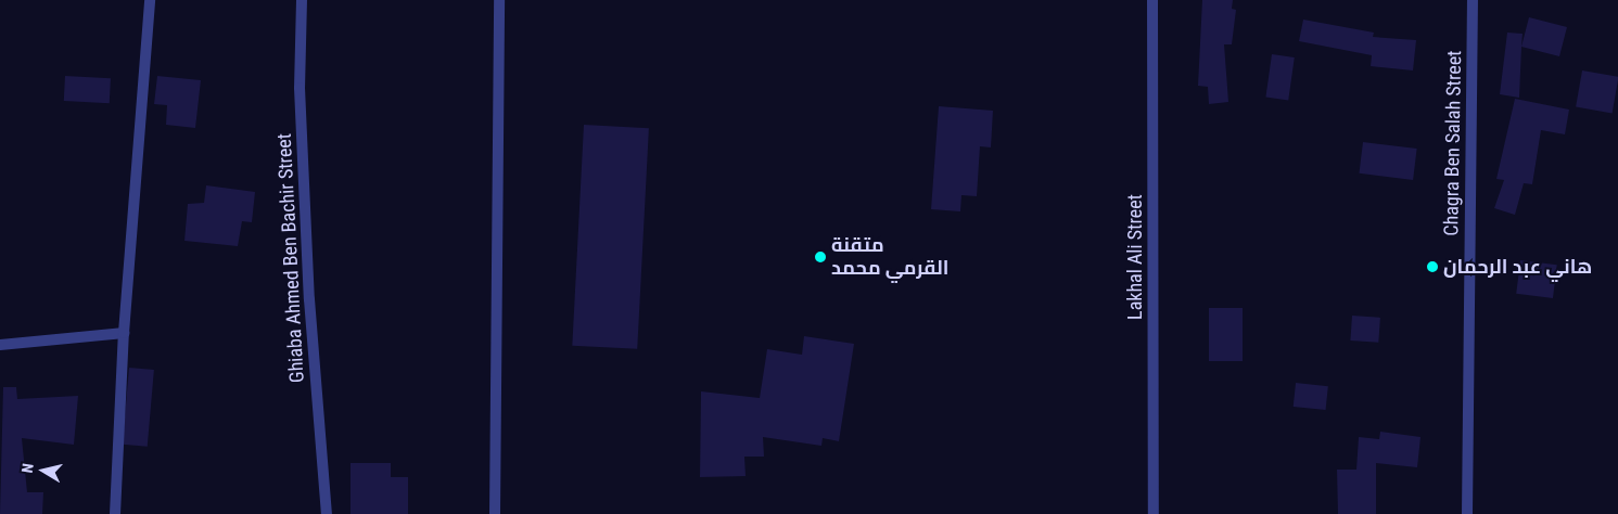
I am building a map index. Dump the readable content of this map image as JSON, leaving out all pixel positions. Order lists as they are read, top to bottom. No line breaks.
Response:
{"streets":{"street":["Chagra Ben Salah Street","Lakhal Ali Street","Ghiaba Ahmed Ben Bachir Street"]},"places":["متقنة القرمي محمد","هاني عبد الرحمان"],"north":"left"}
